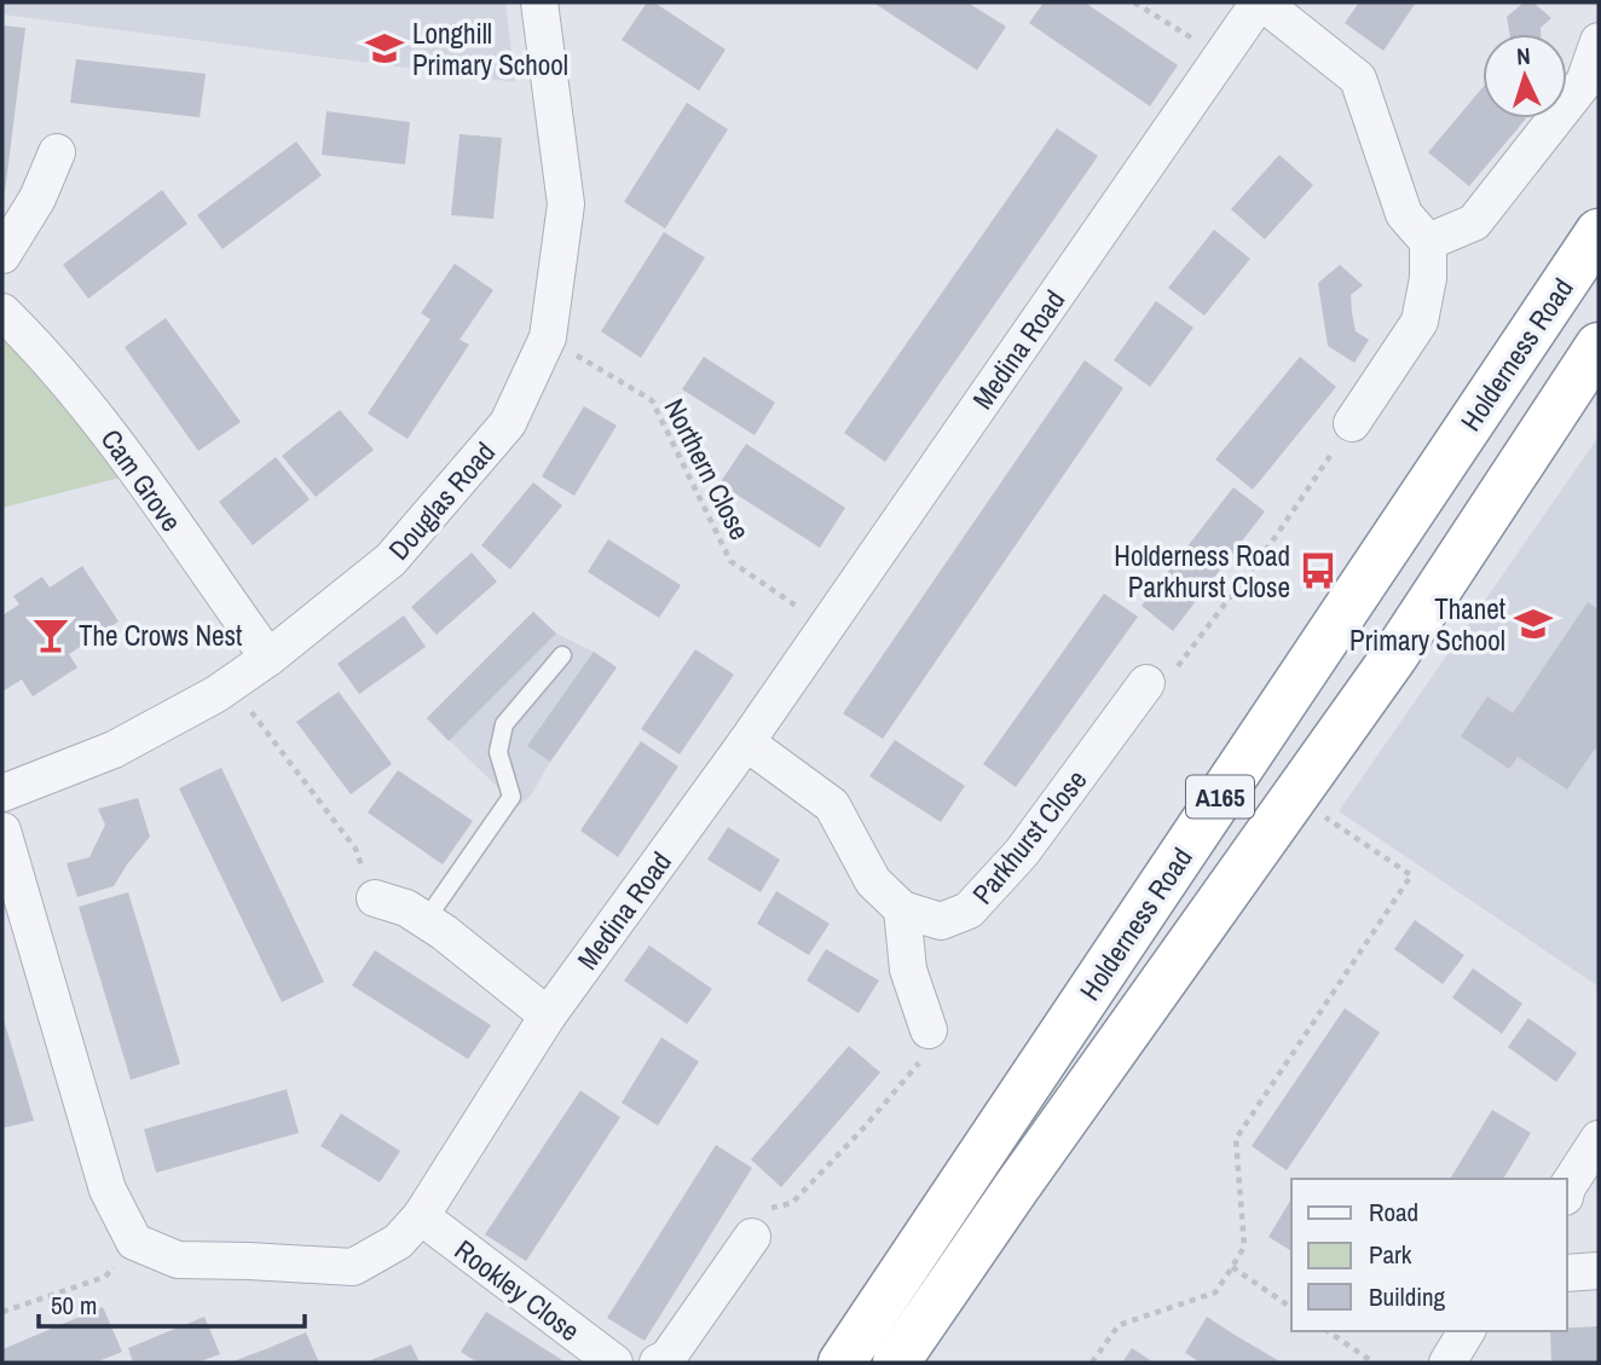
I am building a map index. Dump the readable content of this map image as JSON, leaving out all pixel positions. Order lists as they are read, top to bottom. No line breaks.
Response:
{"streets":{"highway":["Holderness Road","A165"],"street":["Medina Road","Cam Grove","Douglas Road","Parkhurst Close","Rookley Close"],"path":["Northern Close"]},"crossings":[["Medina Road","Northern Close"],["Medina Road","Parkhurst Close"],["Medina Road","Rookley Close"],["Northern Close","Douglas Road"],["Cam Grove","Douglas Road"]],"places":{"school or university":["Longhill Primary School","Thanet Primary School"],"bus stop":["Holderness Road Parkhurst Close"],"bar":["The Crows Nest"]},"legend":["Road","Park","Building"],"scale_bar":"50 m","north":"top"}
